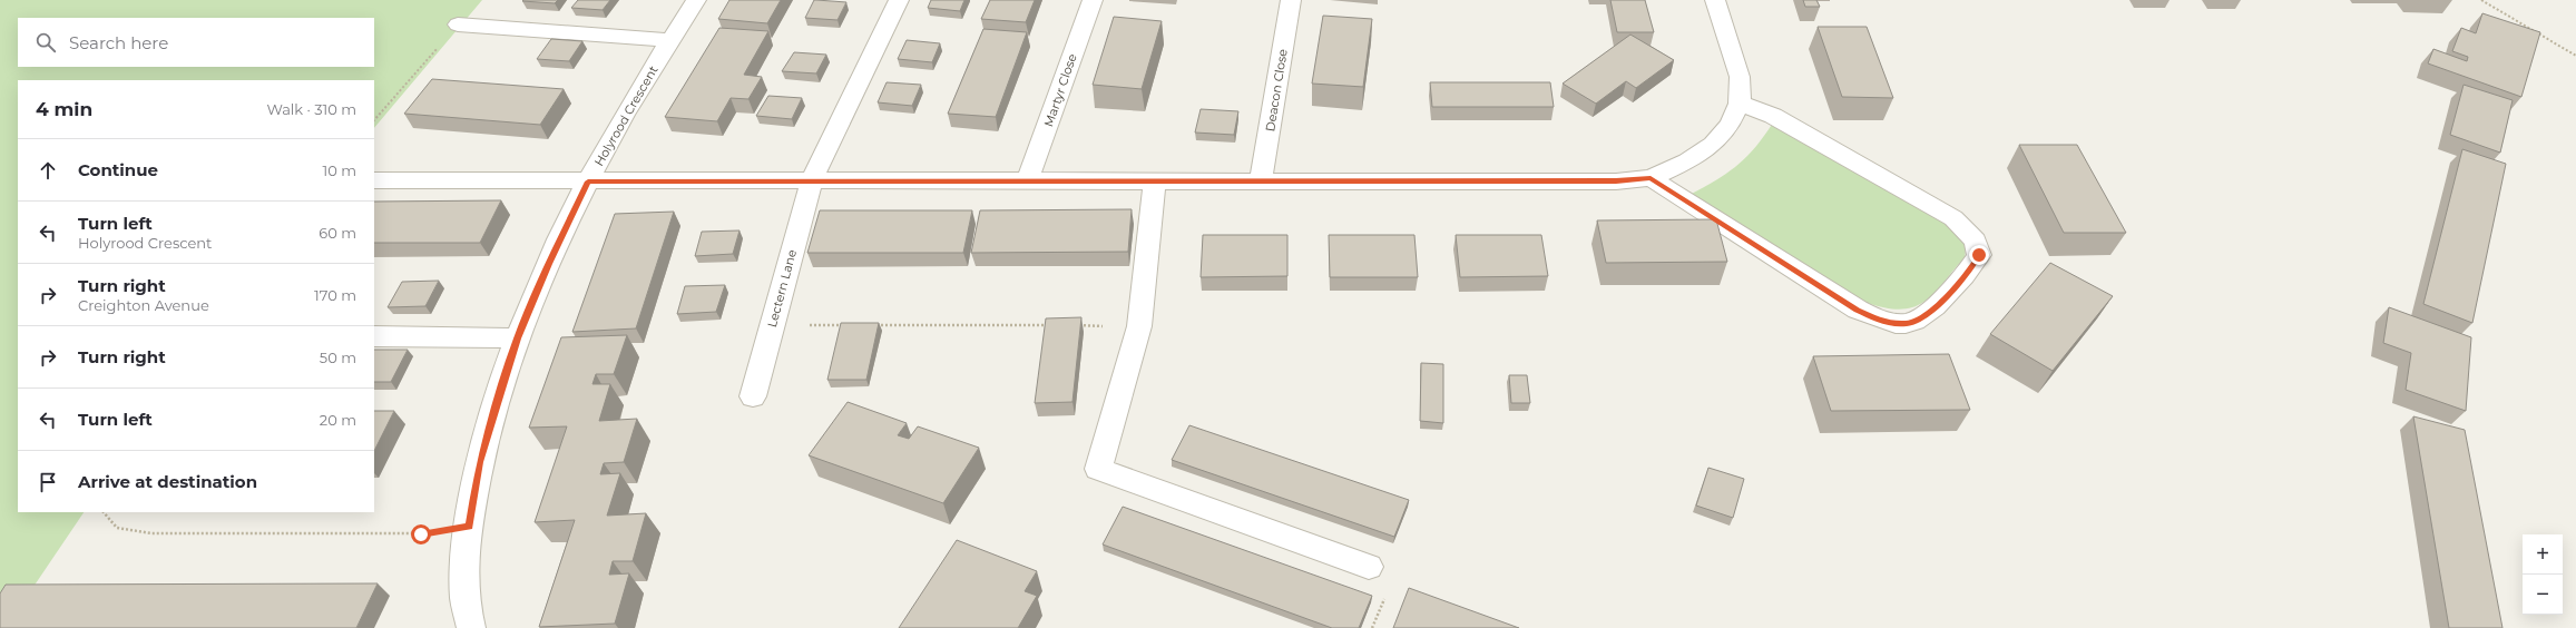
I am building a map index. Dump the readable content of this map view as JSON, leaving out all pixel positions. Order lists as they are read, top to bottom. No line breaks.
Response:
{"streets":{"street":["Martyr Close","Deacon Close","Holyrood Crescent","Lectern Lane"]},"page":{"search":"Search here","heading":["4 min","Walk · 310 m"],"list":[["Continue","10 m"],["Turn left","Holyrood Crescent","60 m"],["Turn right","Creighton Avenue","170 m"],["Turn right","50 m"],["Turn left","20 m"],"Arrive at destination"],"map_buttons":["+","−"]}}
